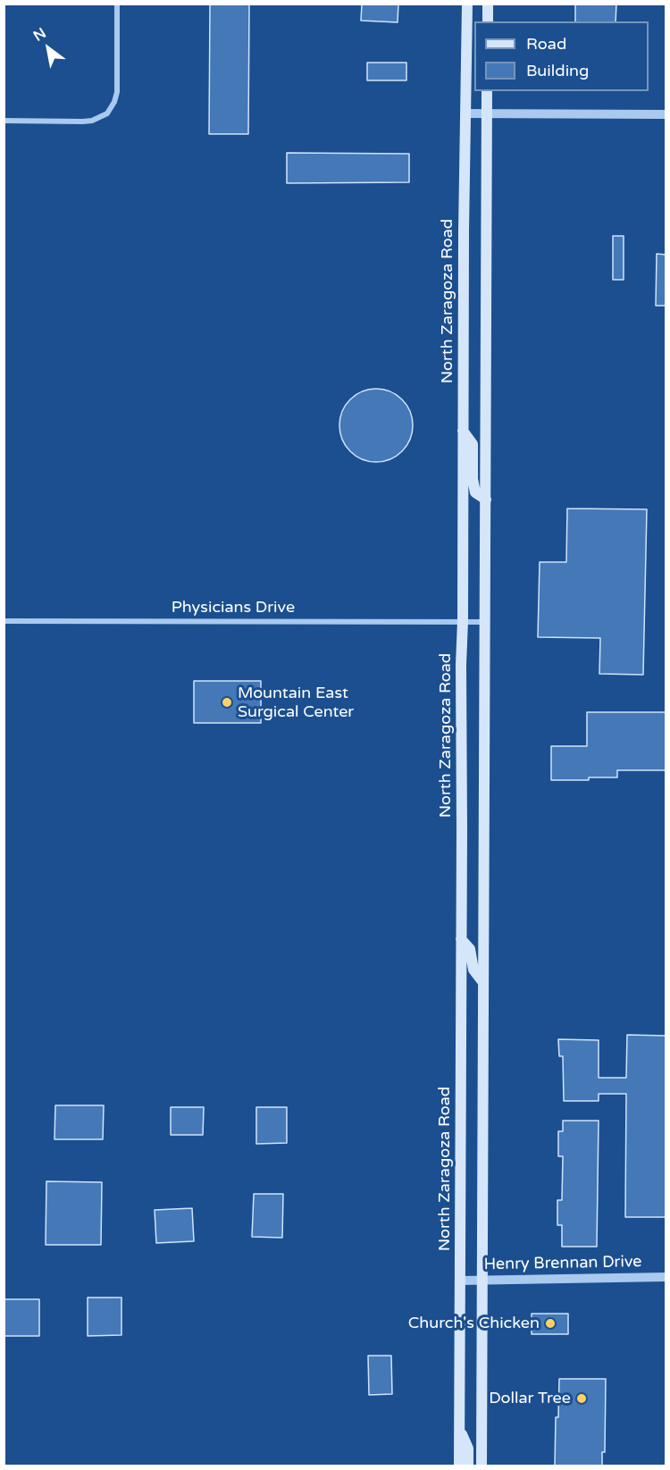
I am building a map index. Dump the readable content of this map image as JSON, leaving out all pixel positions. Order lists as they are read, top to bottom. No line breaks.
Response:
{"streets":{"main road":["North Zaragoza Road"],"street":["Physicians Drive","Henry Brennan Drive"]},"crossings":[["North Zaragoza Road","Physicians Drive"],["North Zaragoza Road","Henry Brennan Drive"]],"places":["Mountain East Surgical Center","Church's Chicken","Dollar Tree"],"legend":["Road","Building"],"north":"top left"}
